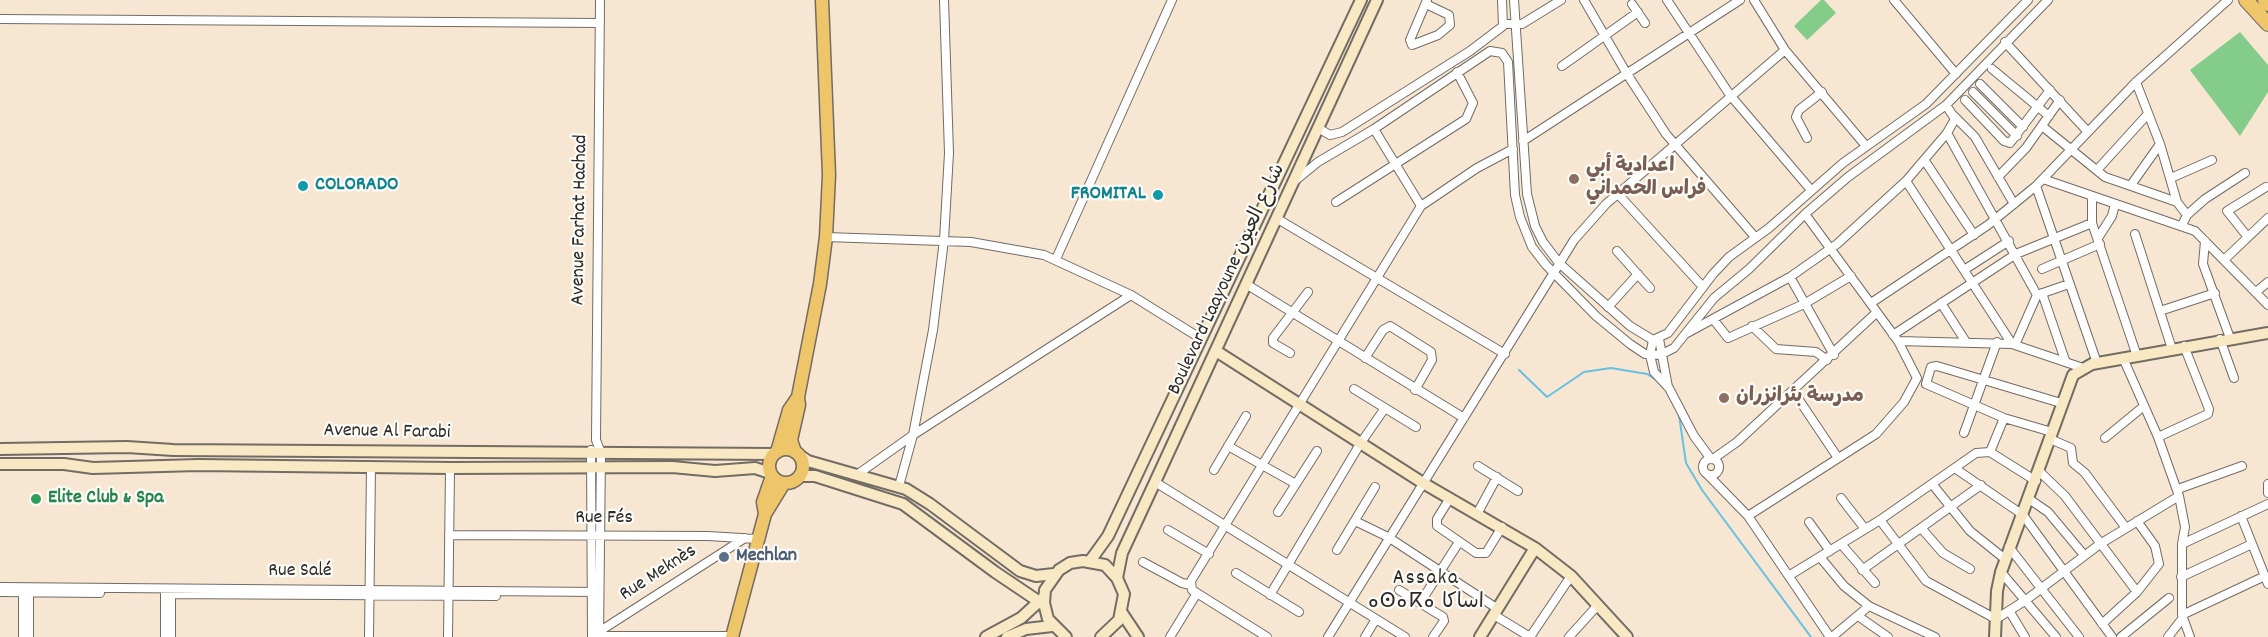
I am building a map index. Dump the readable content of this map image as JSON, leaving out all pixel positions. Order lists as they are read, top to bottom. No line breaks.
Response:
{"streets":{"street":["Avenue Farhat Hachad","Boulevard Laayoune شارع العيون","Avenue Al Farabi","Rue Fés","Rue Salé","Rue Meknès"]},"crossings":[["Avenue Farhat Hachad","Avenue Al Farabi"],["Avenue Farhat Hachad","Rue Fés"],["Avenue Farhat Hachad","Rue Salé"],["Avenue Farhat Hachad","Rue Meknès"],["Rue Fés","Rue Meknès"]],"districts":["Assaka ⴰⵙⴰⴽⴰ اساكا"],"places":["اعدادية أبي فراس الحمداني","COLORADO","FROMITAL","مدرسة بئرانزران","Elite Club & Spa","Mechlan"]}
